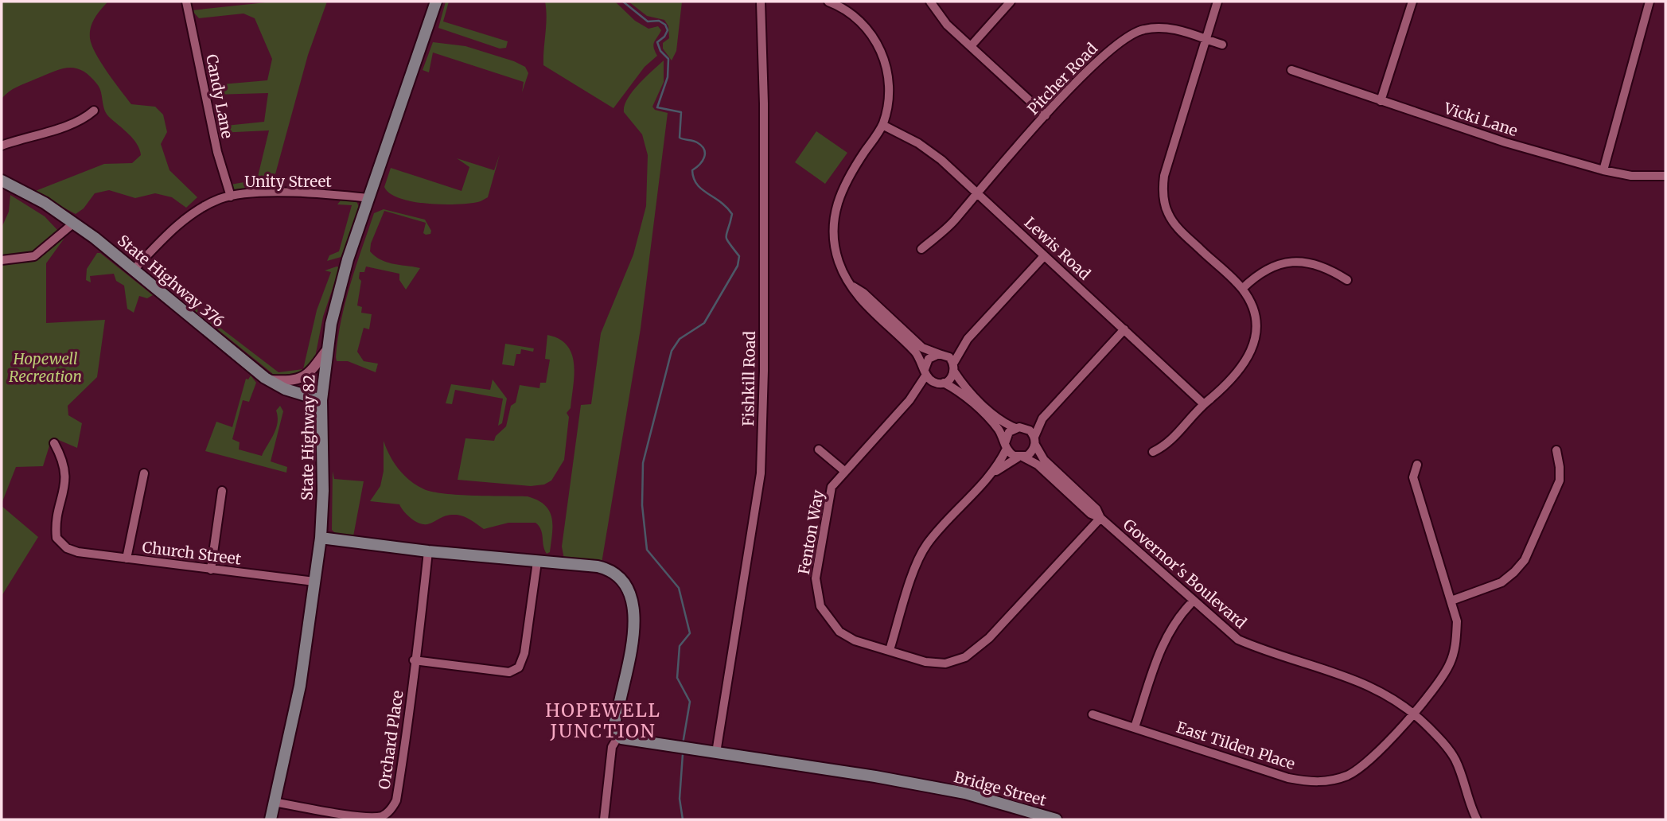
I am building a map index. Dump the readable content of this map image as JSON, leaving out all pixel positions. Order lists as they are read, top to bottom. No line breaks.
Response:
{"streets":{"main road":["State Highway 376","State Highway 82","Bridge Street"],"street":["Pitcher Road","Candy Lane","Vicki Lane","Unity Street","Lewis Road","Fishkill Road","Fenton Way","Church Street","Governor's Boulevard","Orchard Place","East Tilden Place"]},"crossings":[["Pitcher Road","Lewis Road"],["Candy Lane","Unity Street"],["Unity Street","State Highway 376"],["Unity Street","State Highway 82"],["State Highway 376","State Highway 82"],["Fishkill Road","Bridge Street"],["State Highway 82","Church Street"],["State Highway 82","Orchard Place"],["Fenton Way","Governor's Boulevard"],["Governor's Boulevard","East Tilden Place"]],"districts":["HOPEWELL JUNCTION"],"parks":["Hopewell Recreation"]}
